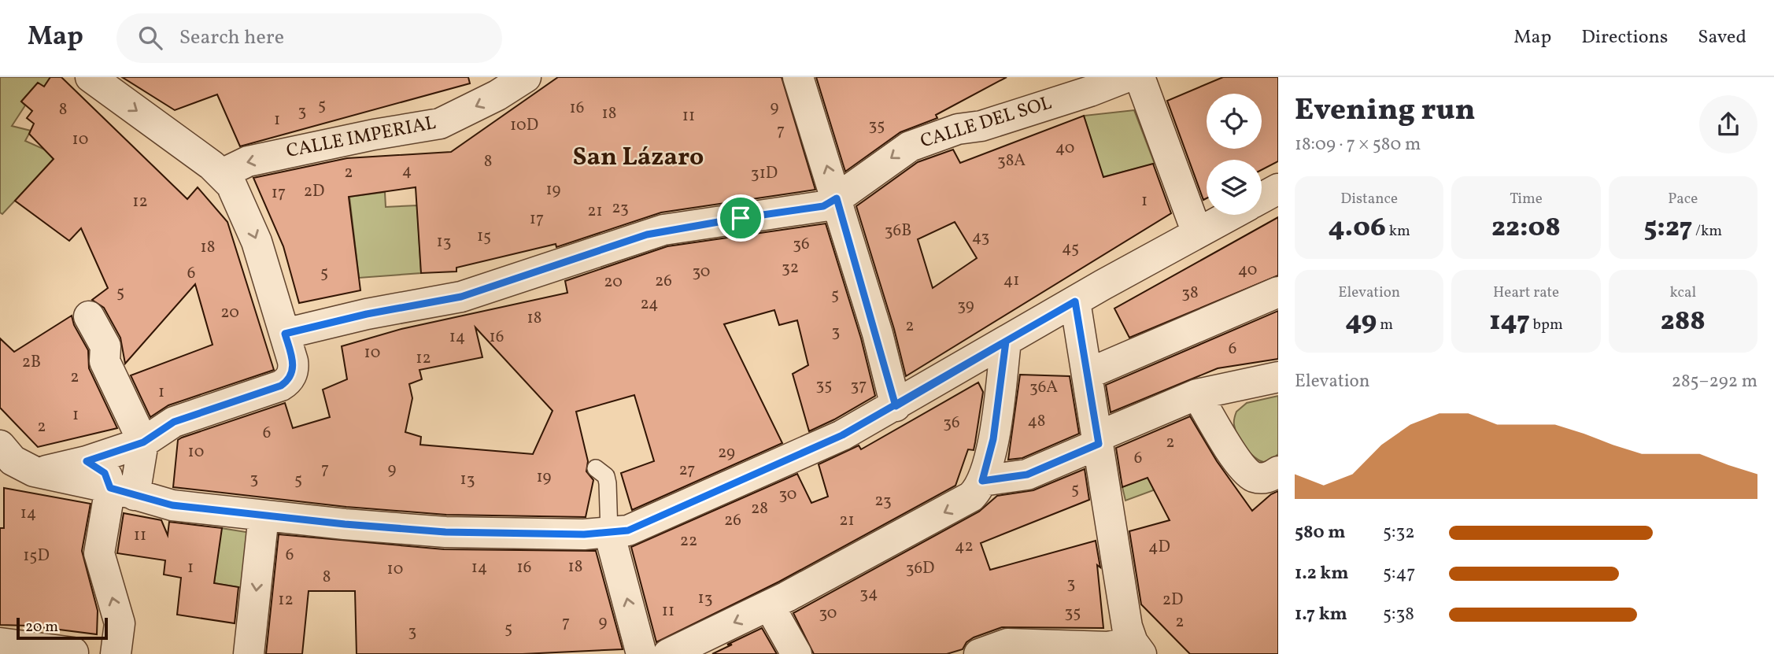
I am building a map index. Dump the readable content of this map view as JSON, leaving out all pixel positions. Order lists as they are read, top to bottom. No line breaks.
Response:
{"streets":{"street":["CALLE DEL SOL","CALLE IMPERIAL"]},"one_way":["CALLE IMPERIAL"],"districts":["San Lázaro"],"house_numbers":["5","9","16","8","3","18","11","1","10D","35","7","10","40","38A","8","4","2","31D","19","2D","17","1","12","23","21","17","36B","15","43","13","36","18","45","32","40","30","5","6","41","26","20","5","38","5","24","39","20","18","2","3","14","16","6","10","12","2B","2","35","37","36A","1","1","48","36","2","6","2","10","29","6","7","9","27","19","3","5","13","5","30","23","28","14","26","21","11","22","42","4D","6","15D","18","1","14","16","36D","10","8","3","34","13","12","2D","11","35","30","9","2","7","5","3"],"scale_bar":"20 m","page":{"header":"Map","search":"Search here","nav":["Map","Directions","Saved"],"heading":["Evening run","18:09 · 7 × 580 m"],"stats":[["Distance","4.06 km"],["Time","22:08"],["Pace","5:27 /km"],["Elevation","49 m"],["Heart rate","147 bpm"],["kcal","288"]],"chart":["Elevation","285–292 m"],"list":[{"name":"580 m","note":"5:32"},{"name":"1.2 km","note":"5:47"},{"name":"1.7 km","note":"5:38"}],"scale":"20 m"}}
